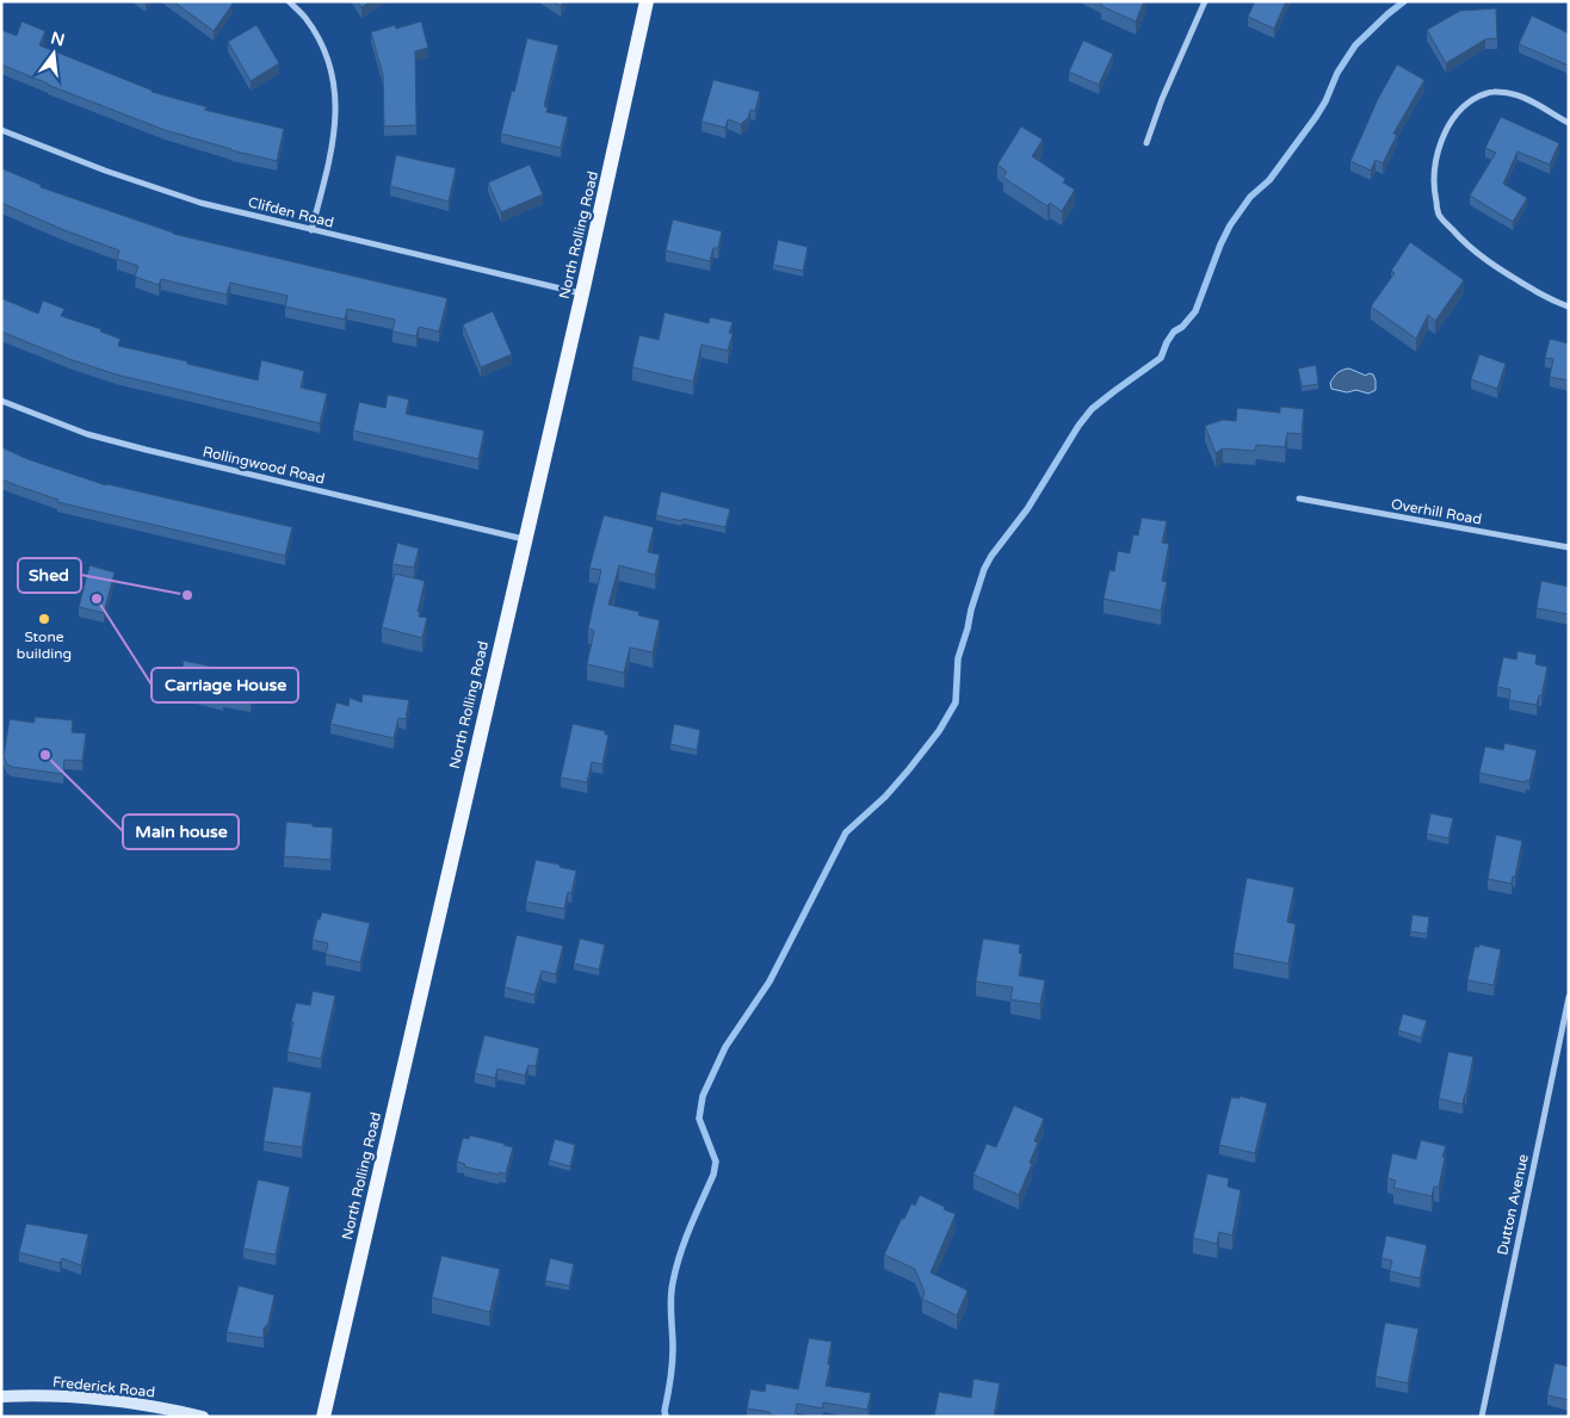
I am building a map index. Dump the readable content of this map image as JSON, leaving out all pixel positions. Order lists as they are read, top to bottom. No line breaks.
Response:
{"streets":{"main road":["North Rolling Road","Frederick Road"],"street":["Clifden Road","Rollingwood Road","Overhill Road","Dutton Avenue"]},"crossings":[["Clifden Road","North Rolling Road"],["North Rolling Road","Rollingwood Road"]],"places":["Shed","Carriage House","Stone building","Main house"],"north":"top"}
